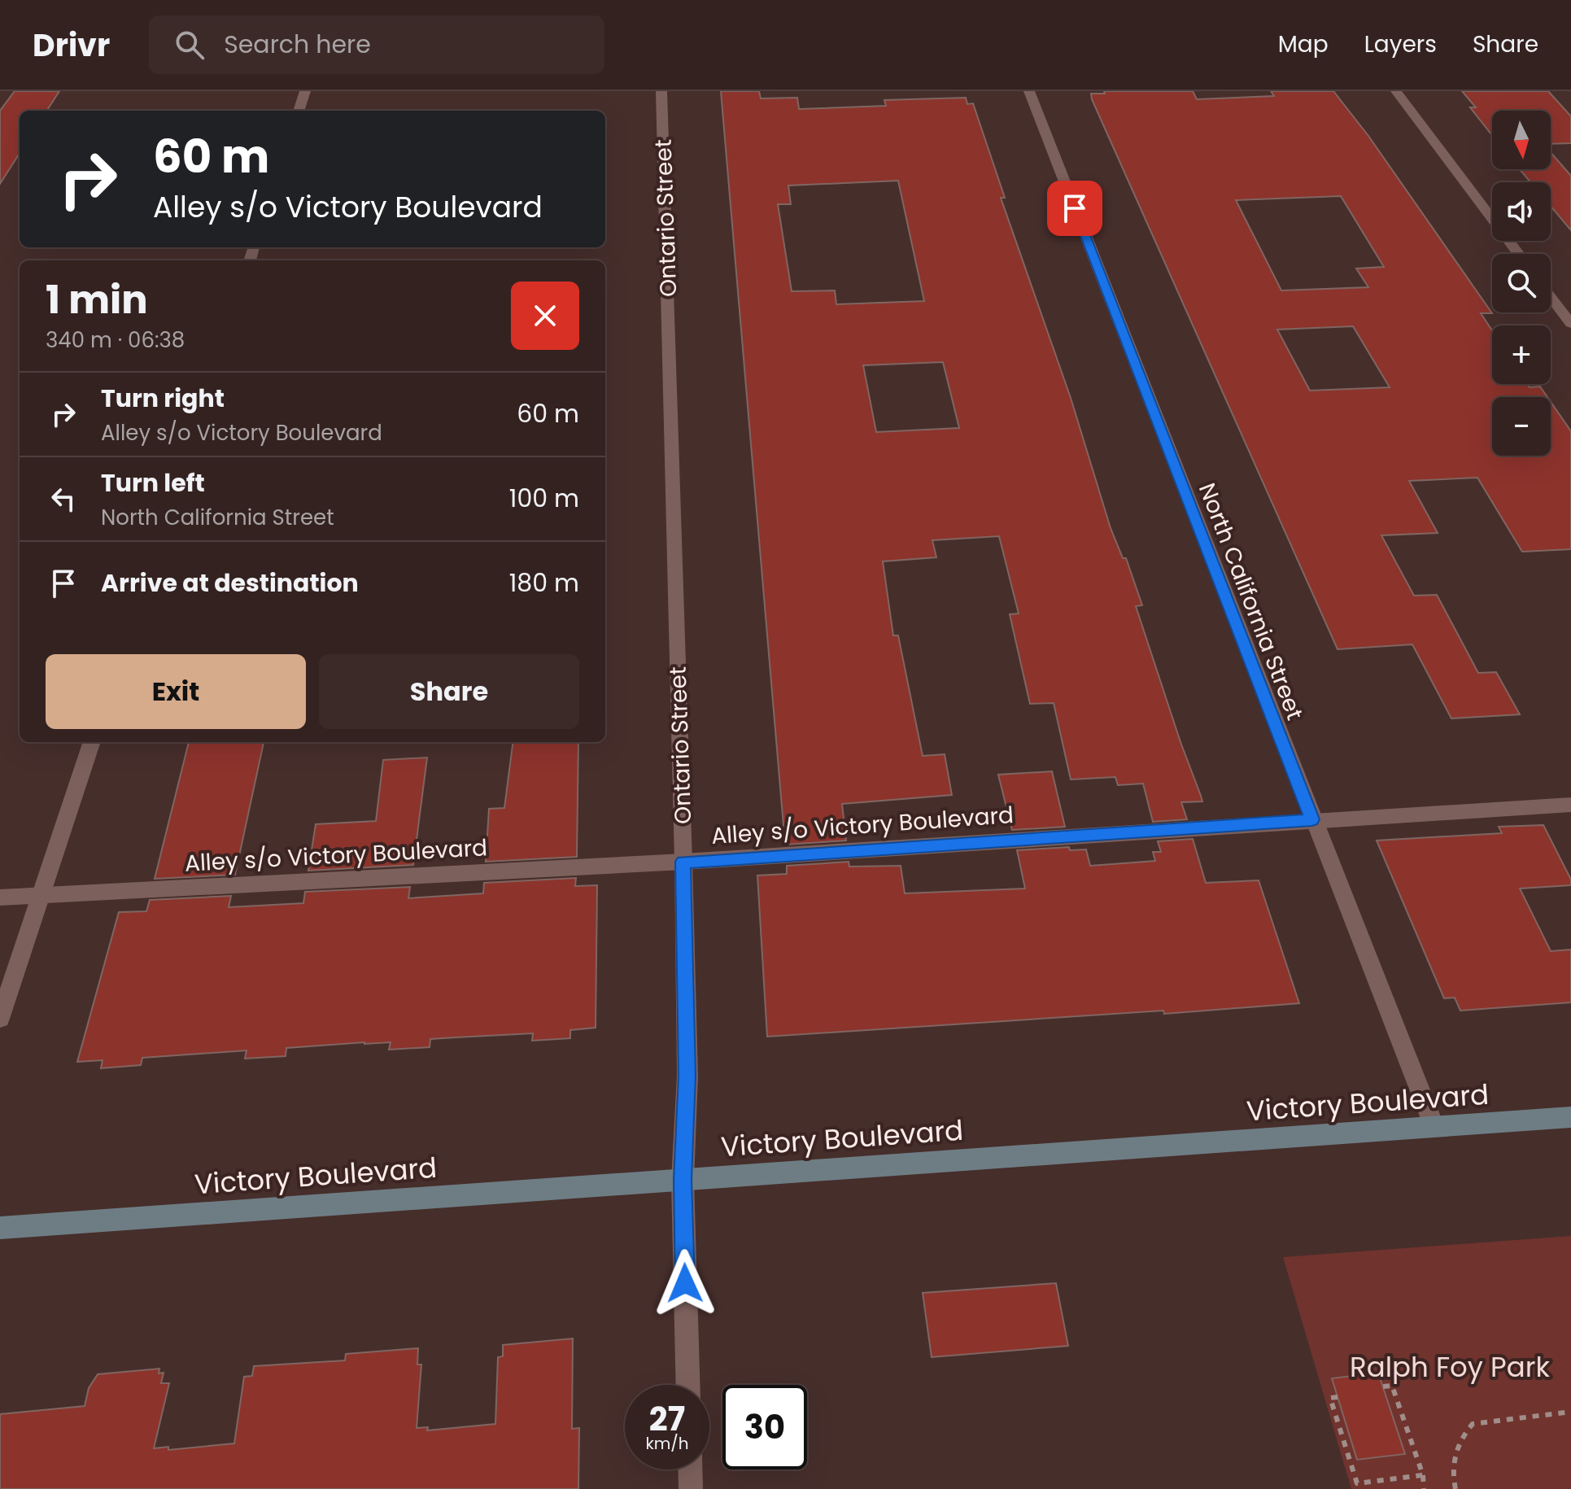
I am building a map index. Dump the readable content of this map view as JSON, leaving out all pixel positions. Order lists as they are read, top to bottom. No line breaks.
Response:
{"streets":{"main road":["Victory Boulevard"],"street":["Ontario Street","North California Street","Alley s/o Victory Boulevard"]},"crossings":[["Ontario Street","Alley s/o Victory Boulevard"],["Ontario Street","Victory Boulevard"],["North California Street","Alley s/o Victory Boulevard"],["North California Street","Victory Boulevard"]],"parks":["Ralph Foy Park"],"north":"bottom","page":{"header":"Drivr","search":"Search here","nav":["Map","Layers","Share"],"map_buttons":["+","−"],"turn":["60 m","Alley s/o Victory Boulevard"],"heading":["1 min","340 m · 06:38"],"list":[{"name":"Turn right","note":"Alley s/o Victory Boulevard","value":"60 m"},{"name":"Turn left","note":"North California Street","value":"100 m"},{"name":"Arrive at destination","value":"180 m"}],"buttons":["Exit","Share"],"speed":"27 km/h","limit":"30"}}
